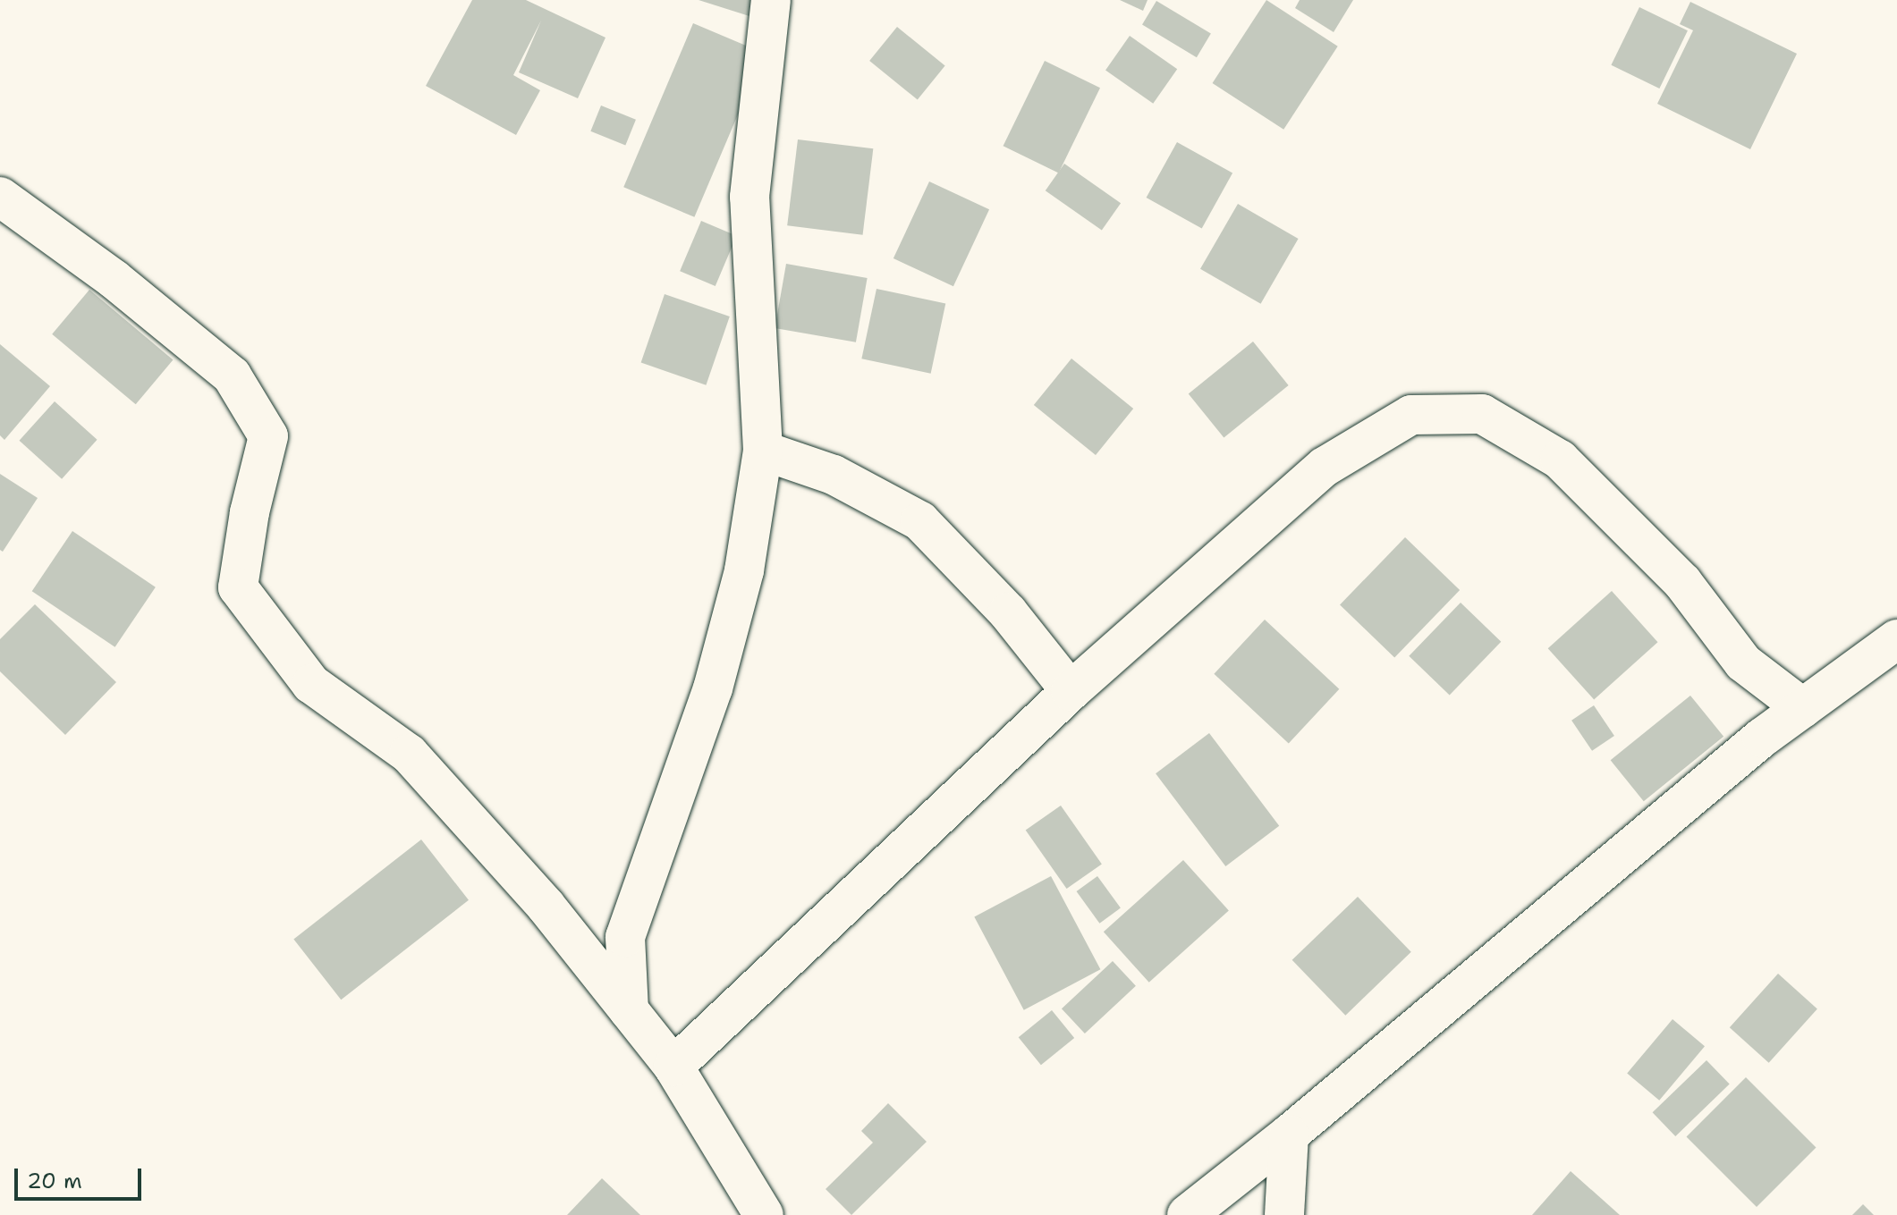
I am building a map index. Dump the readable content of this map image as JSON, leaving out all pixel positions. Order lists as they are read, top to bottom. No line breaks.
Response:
{"scale_bar":"20 m"}
